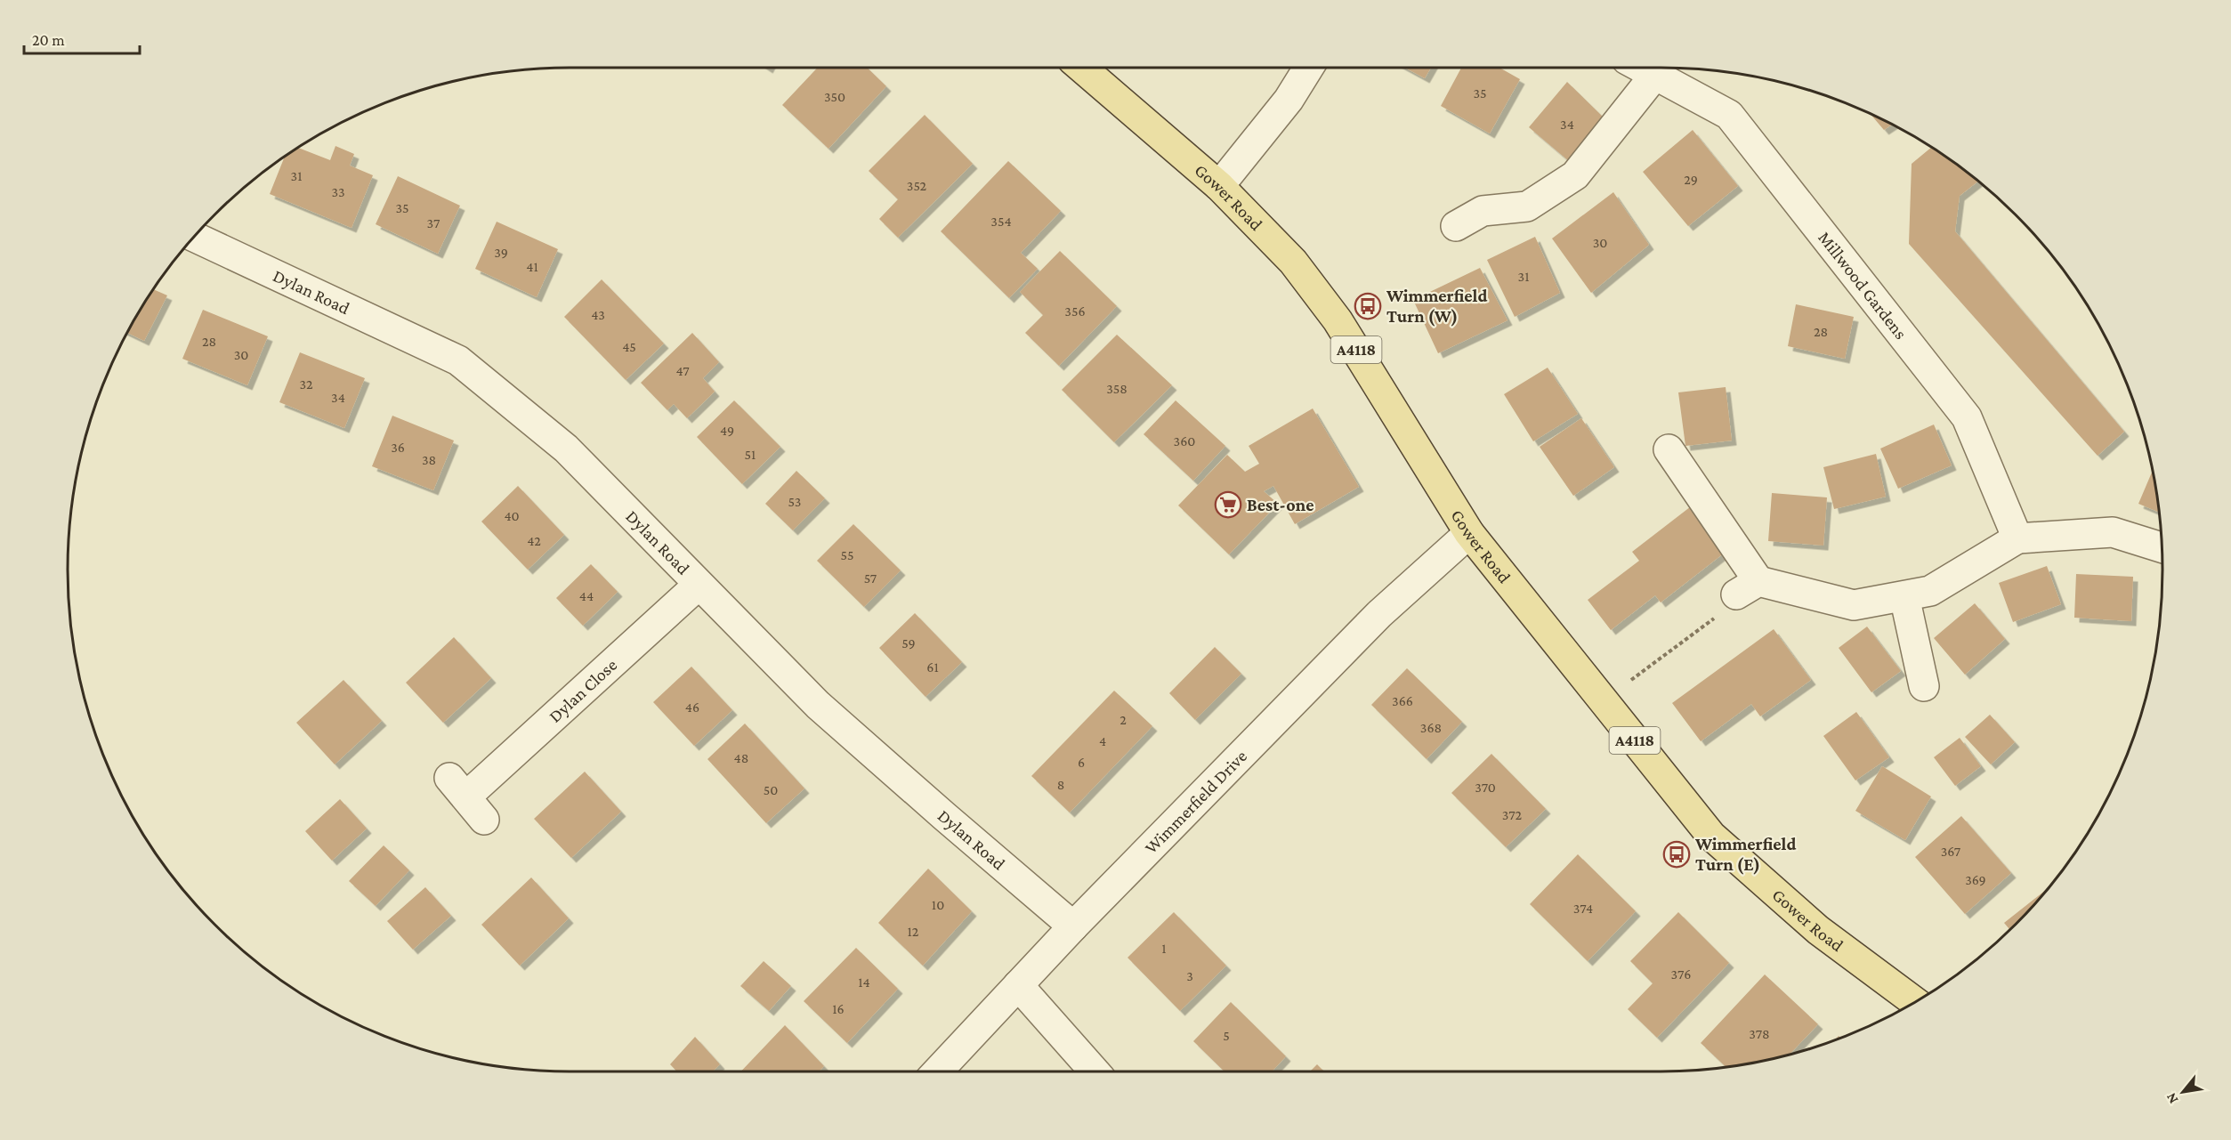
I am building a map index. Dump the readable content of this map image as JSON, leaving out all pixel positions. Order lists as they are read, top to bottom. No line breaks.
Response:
{"streets":{"main road":["Gower Road","A4118"],"street":["Millwood Gardens","Dylan Road","Dylan Close","Wimmerfield Drive"]},"crossings":[["Gower Road","Wimmerfield Drive"],["Dylan Road","Dylan Close"],["Dylan Road","Wimmerfield Drive"]],"places":{"bus stop":["Wimmerfield Turn (W)","Wimmerfield Turn (E)"],"supermarket":["Best-one"]},"house_numbers":["35","350","34","31","29","352","33","35","354","37","30","39","41","31","356","43","28","28","45","30","47","32","358","34","49","360","36","51","38","53","40","42","55","57","44","59","61","366","46","2","368","4","48","6","8","370","50","372","367","369","10","374","12","1","376","3","14","16","378","5"],"scale_bar":"20 m","north":"bottom left"}
